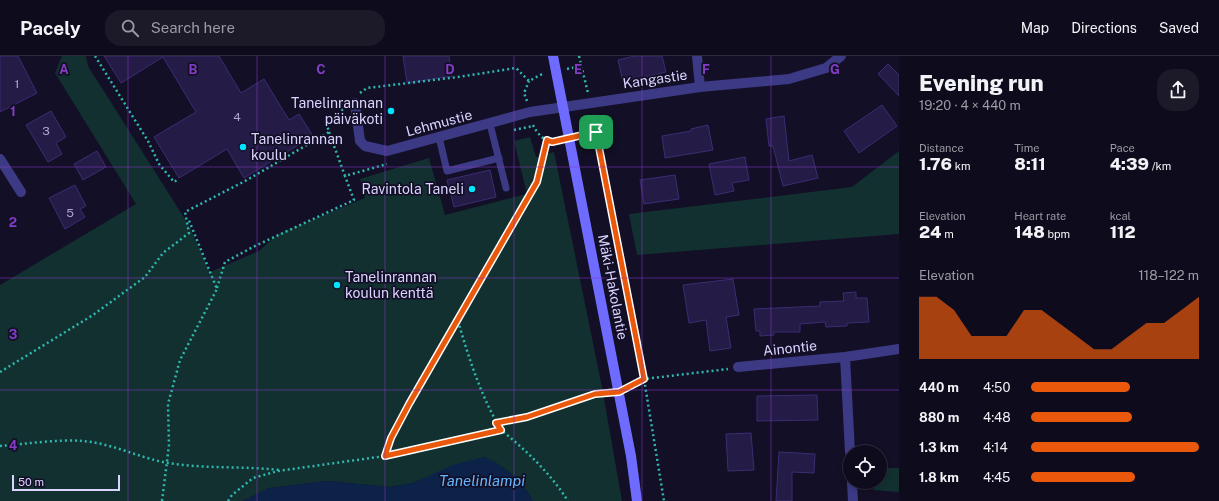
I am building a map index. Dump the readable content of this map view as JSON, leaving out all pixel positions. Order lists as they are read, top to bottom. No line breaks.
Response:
{"streets":{"street":["Kangastie","Lehmustie","Mäki-Hakolantie","Ainontie"]},"crossings":[["Kangastie","Lehmustie"],["Kangastie","Mäki-Hakolantie"],["Lehmustie","Mäki-Hakolantie"]],"water":["Tanelinlampi"],"places":["Tanelinrannan päiväkoti","Tanelinrannan koulu","Ravintola Taneli","Tanelinrannan koulun kenttä"],"house_numbers":["1","4","3","5"],"scale_bar":"50 m","page":{"header":"Pacely","search":"Search here","nav":["Map","Directions","Saved"],"heading":["Evening run","19:20 · 4 × 440 m"],"stats":[["Distance","1.76 km"],["Time","8:11"],["Pace","4:39 /km"],["Elevation","24 m"],["Heart rate","148 bpm"],["kcal","112"]],"chart":["Elevation","118–122 m"],"list":[{"name":"440 m","note":"4:50"},{"name":"880 m","note":"4:48"},{"name":"1.3 km","note":"4:14"},{"name":"1.8 km","note":"4:45"}],"scale":"50 m"},"grid":{"columns":["A","B","C","D","E","F","G"],"rows":["1","2","3","4"]}}
